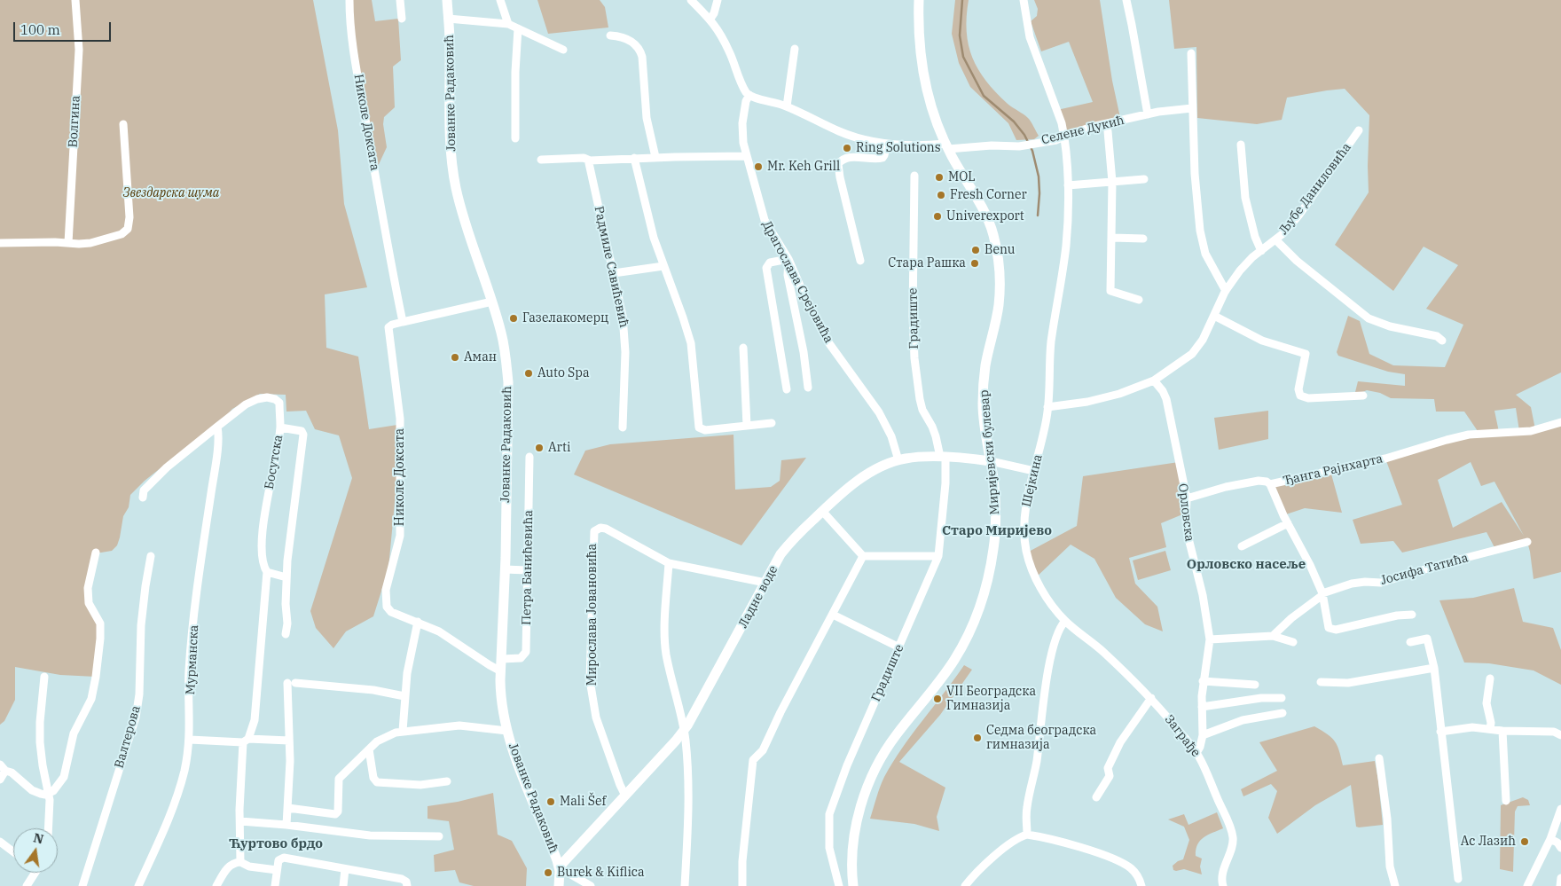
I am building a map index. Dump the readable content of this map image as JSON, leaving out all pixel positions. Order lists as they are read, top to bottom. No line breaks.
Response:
{"streets":{"main road":["Јованке Радаковић","Миријевски булевар","Ладне воде"],"street":["Волгина","Николе Доксата","Селене Дукић","Љубе Даниловића","Радмиле Савићевић","Драгослава Срејовића","Градиште","Босутска","Ђанга Рајнхарта","Шејкина","Орловска","Петра Банићевића","Јосифа Татића","Мирослава Јовановића","Мурманска","Заграђе","Валтерова"]},"crossings":[["Јованке Радаковић","Николе Доксата"],["Јованке Радаковић","Петра Банићевића"],["Јованке Радаковић","Ладне воде"],["Селене Дукић","Драгослава Срејовића"],["Селене Дукић","Миријевски булевар"],["Селене Дукић","Шејкина"],["Љубе Даниловића","Шејкина"],["Љубе Даниловића","Орловска"],["Драгослава Срејовића","Ладне воде"],["Градиште","Ладне воде"],["Миријевски булевар","Ладне воде"],["Босутска","Мурманска"],["Ђанга Рајнхарта","Орловска"],["Шејкина","Ладне воде"],["Шејкина","Заграђе"],["Орловска","Заграђе"],["Ладне воде","Мирослава Јовановића"]],"districts":["Старо Миријево","Орловско насеље","Ћуртово брдо"],"parks":["Звездарска шума"],"places":["Ring Solutions","Mr. Keh Grill","MOL","Fresh Corner","Univerexport","Benu","Стара Рашка","Газелакомерц","Аман","Auto Spa","Arti","VII Београдска Гимназија","Седма београдска гимназија","Mali Šef","Ас Лазић","Burek & Kiflica"],"scale_bar":"100 m","north":"top"}
